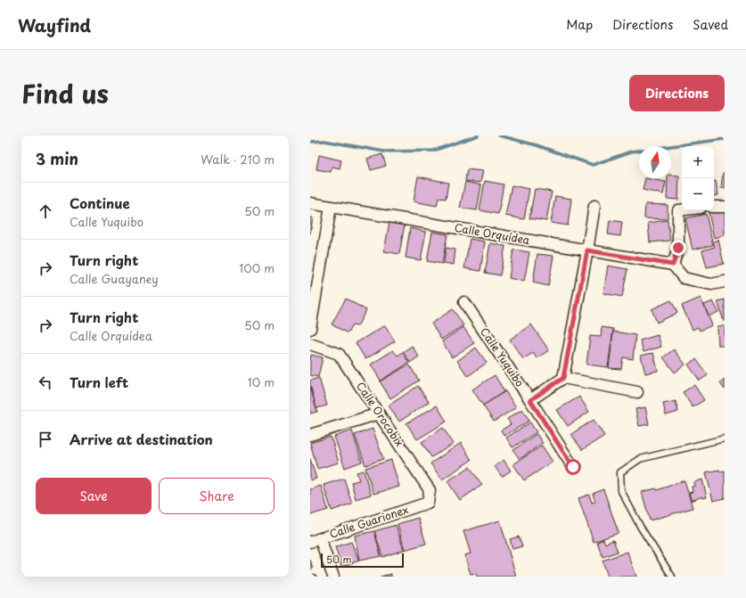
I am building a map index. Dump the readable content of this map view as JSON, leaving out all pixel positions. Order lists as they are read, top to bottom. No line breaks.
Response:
{"streets":{"street":["Calle Orquídea","Calle Yuquibo","Calle Orocobix","Calle Guarionex"]},"crossings":[["Calle Orocobix","Calle Guarionex"]],"scale_bar":"50 m","north":"top","page":{"header":"Wayfind","nav":["Map","Directions","Saved"],"title":"Find us","buttons":["Directions",["Save","Share"]],"heading":["3 min","Walk · 210 m"],"map_buttons":["+","−"],"list":[["Continue","Calle Yuquibo","50 m"],["Turn right","Calle Guayaney","100 m"],["Turn right","Calle Orquídea","50 m"],["Turn left","10 m"],"Arrive at destination"],"scale":"50 m"}}
